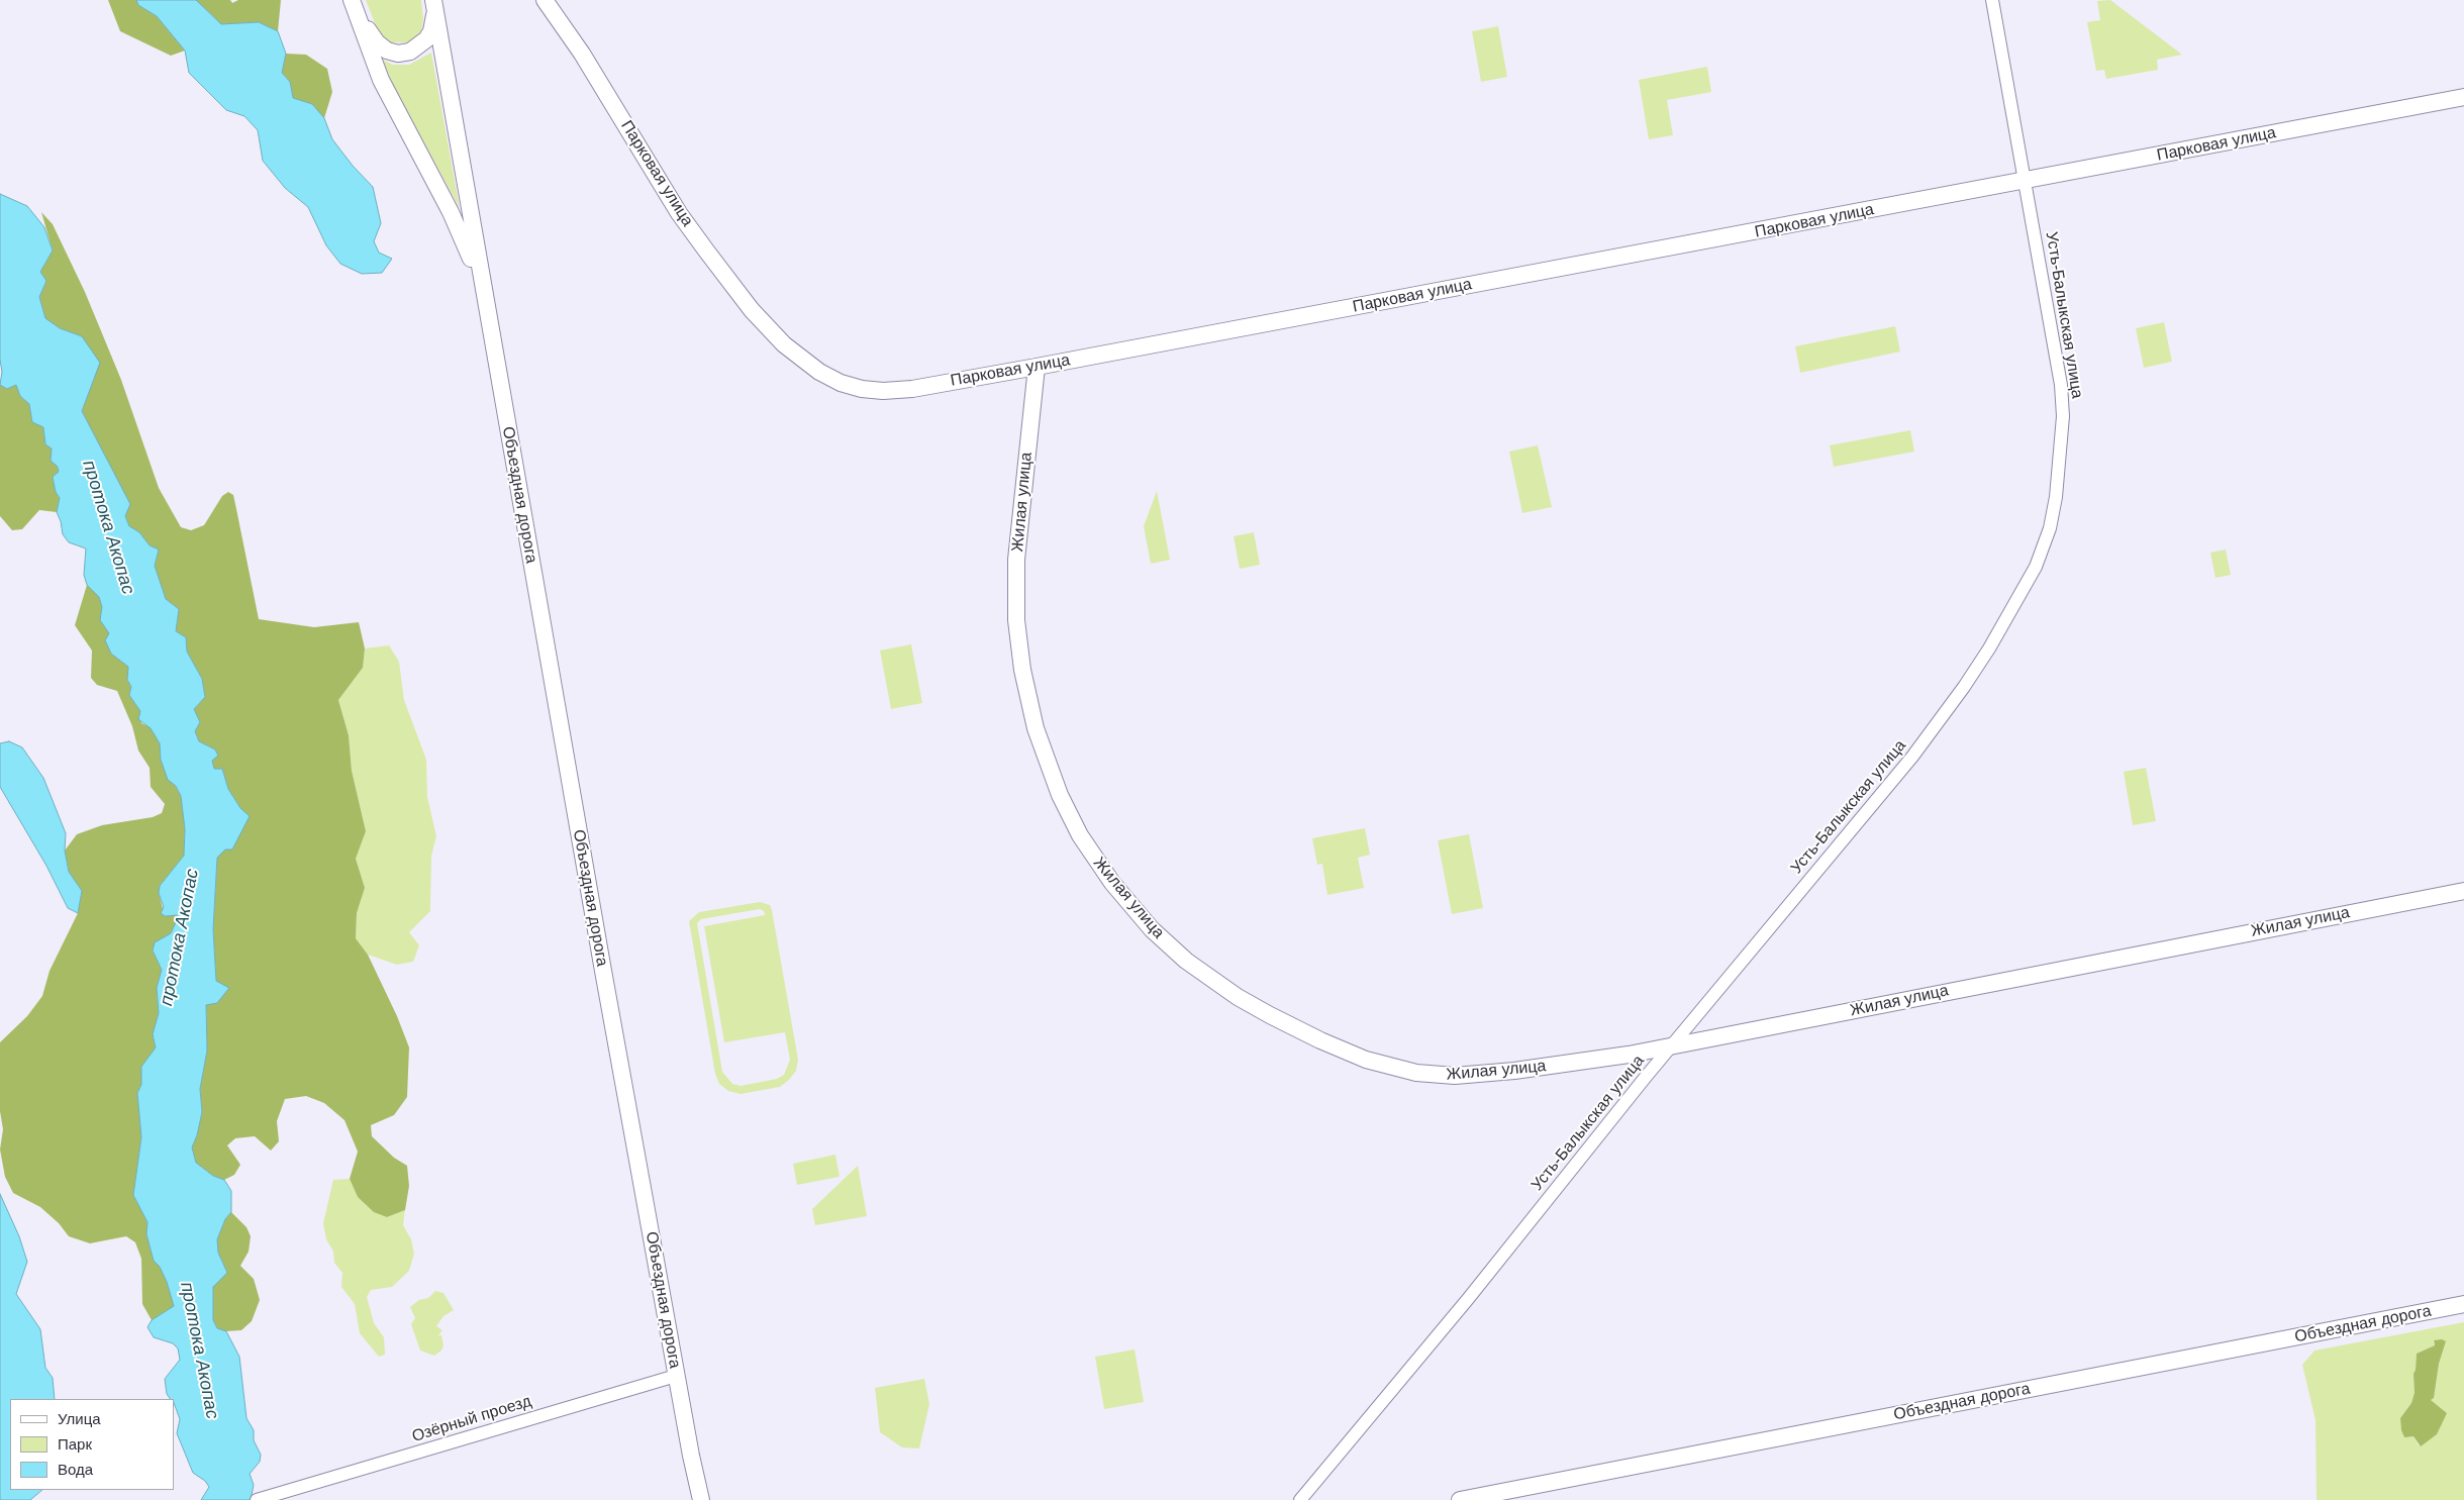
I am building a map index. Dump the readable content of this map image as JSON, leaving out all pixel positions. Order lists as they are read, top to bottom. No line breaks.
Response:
{"streets":{"main road":["Парковая улица","Объездная дорога","Жилая улица"],"street":["Усть-Балыкская улица","Озёрный проезд"]},"crossings":[["Парковая улица","Усть-Балыкская улица"],["Парковая улица","Жилая улица"],["Усть-Балыкская улица","Жилая улица"],["Объездная дорога","Озёрный проезд"]],"water":["протока Акопас"],"legend":["Улица","Парк","Вода"]}
